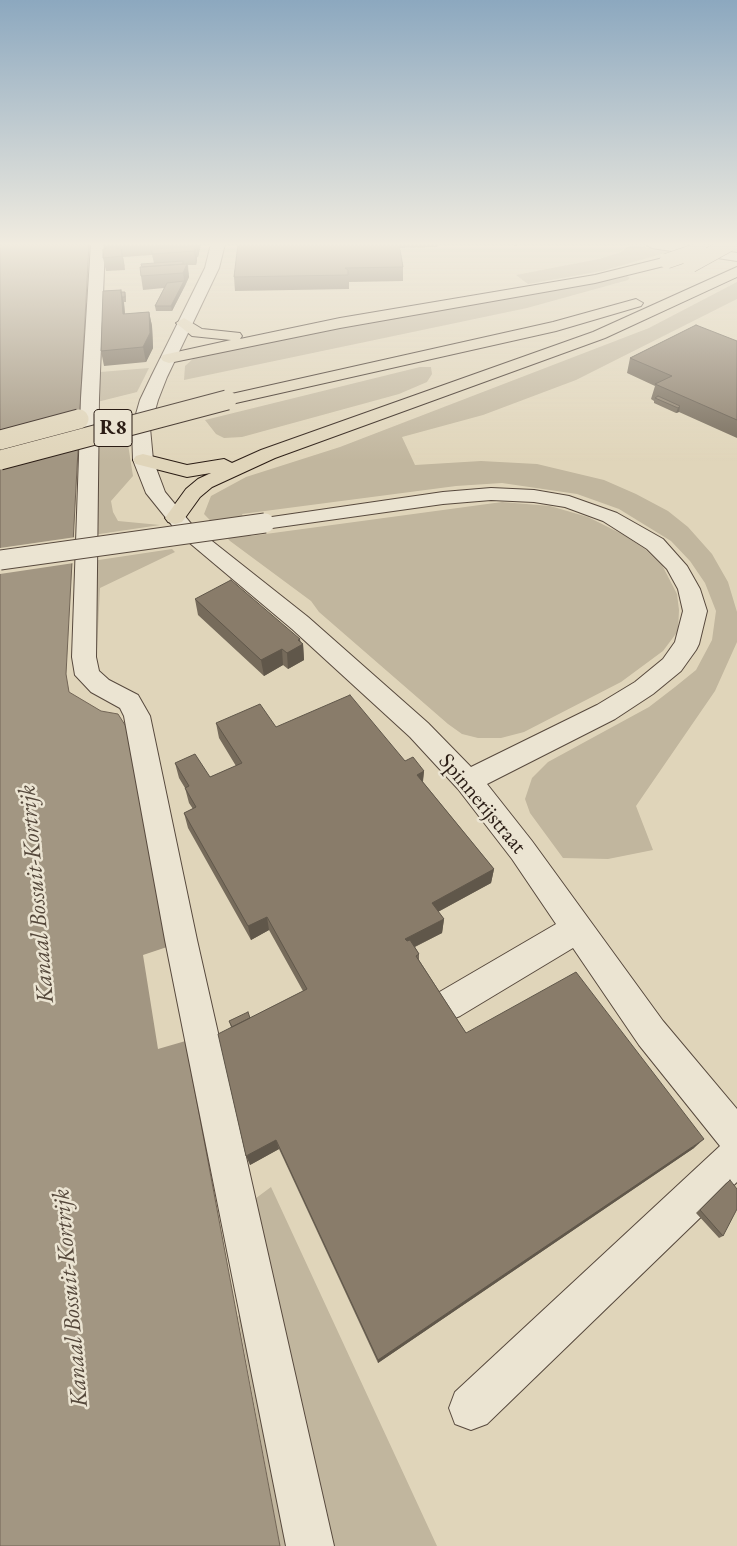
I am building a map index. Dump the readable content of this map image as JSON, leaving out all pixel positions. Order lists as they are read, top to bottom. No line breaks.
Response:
{"streets":{"highway":["R8"],"street":["Spinnerijstraat"]},"water":["Kanaal Bossuit-Kortrijk"]}
